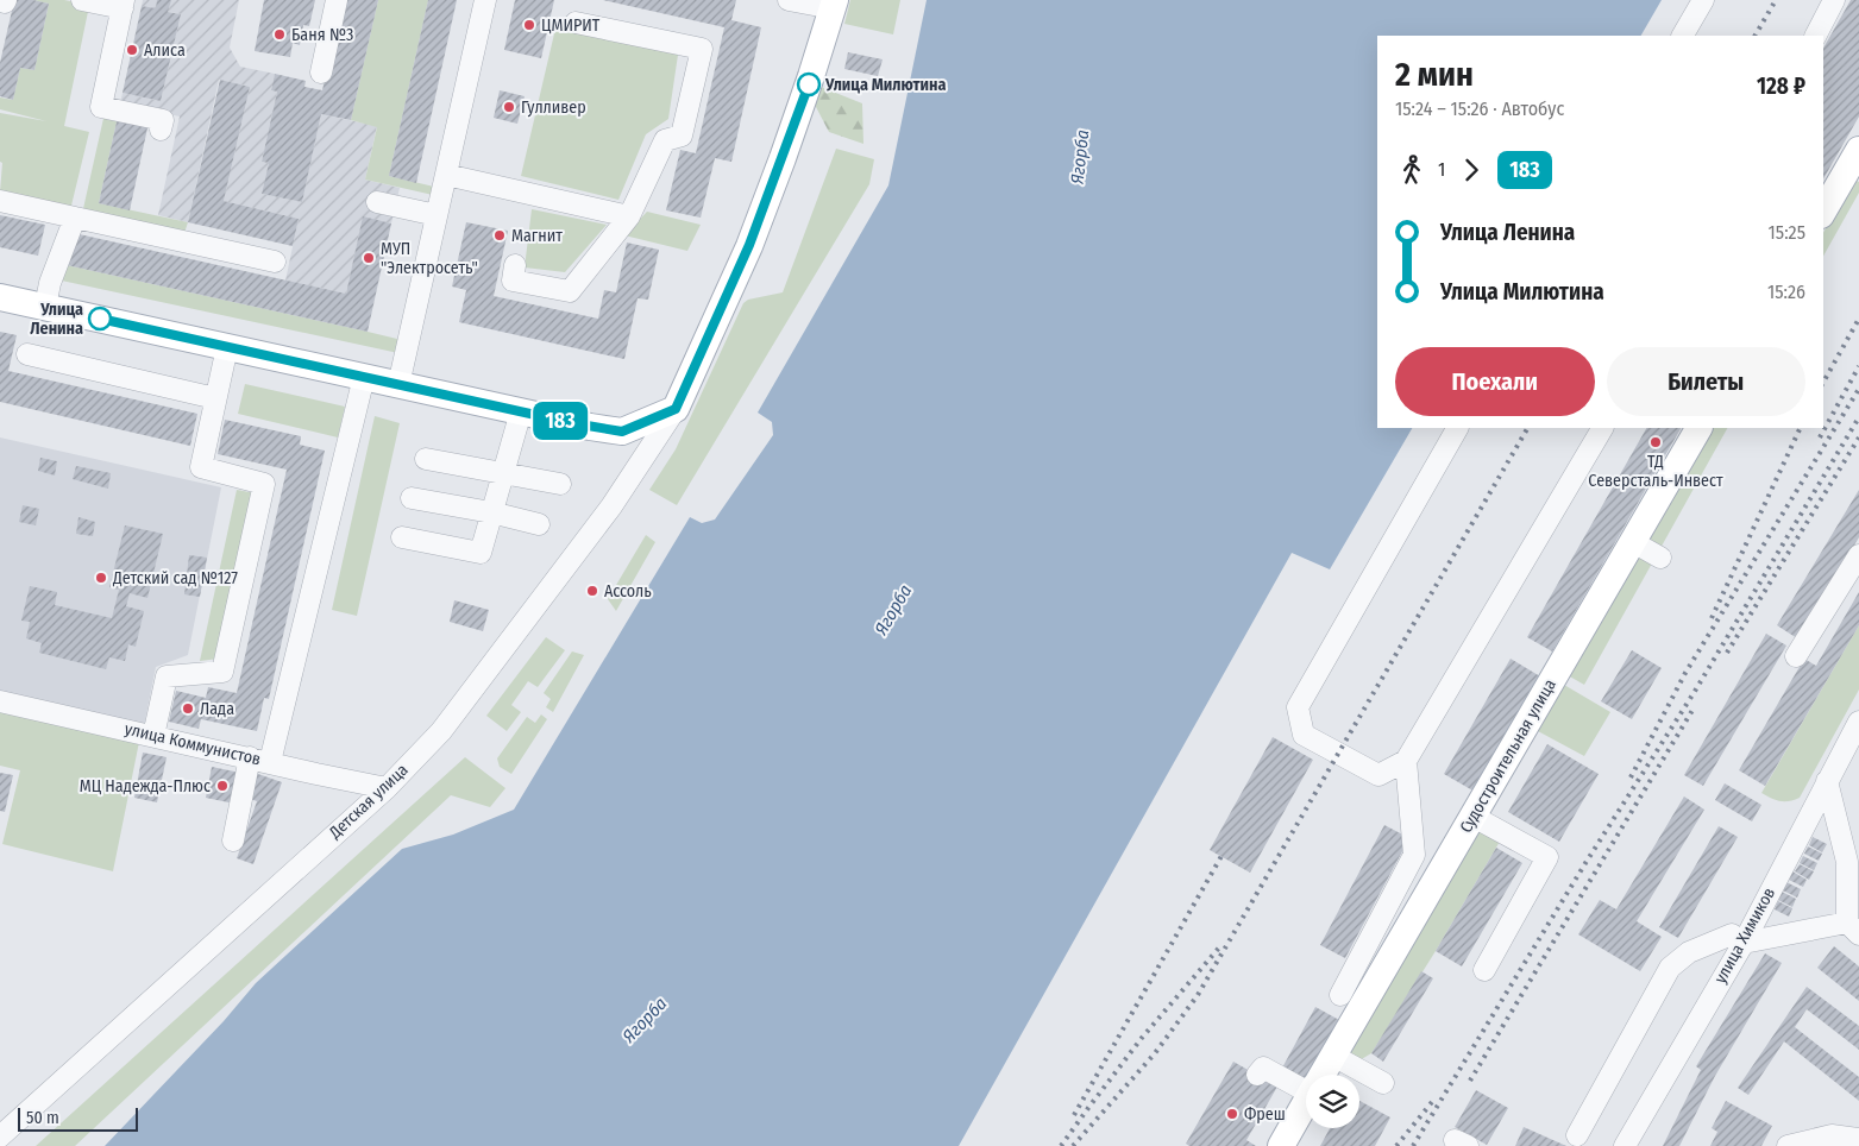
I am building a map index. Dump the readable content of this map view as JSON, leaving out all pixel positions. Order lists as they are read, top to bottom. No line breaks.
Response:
{"streets":{"main road":["Судостроительная улица"],"street":["улица Коммунистов","Детская улица","улица Химиков"]},"crossings":[["улица Коммунистов","Детская улица"]],"water":["Ягорба"],"places":["ЦМИРИТ","Баня №3","Алиса","Улица Милютина","Гулливер","Магнит","МУП \"Электросеть\"","Улица Ленина","ТД Северсталь-Инвест","Детский сад №127","Ассоль","Лада","МЦ Надежда-Плюс","Фреш"],"lines":["bus line 183"],"scale_bar":"50 m","page":{"on_map":"183","heading":["2 мин","15:24 – 15:26 · Автобус","128 ₽"],"legs":["1","183"],"list":[{"name":"Улица Ленина","value":"15:25"},{"name":"Улица Милютина","value":"15:26"}],"buttons":["Поехали","Билеты"],"scale":"50 m"}}
